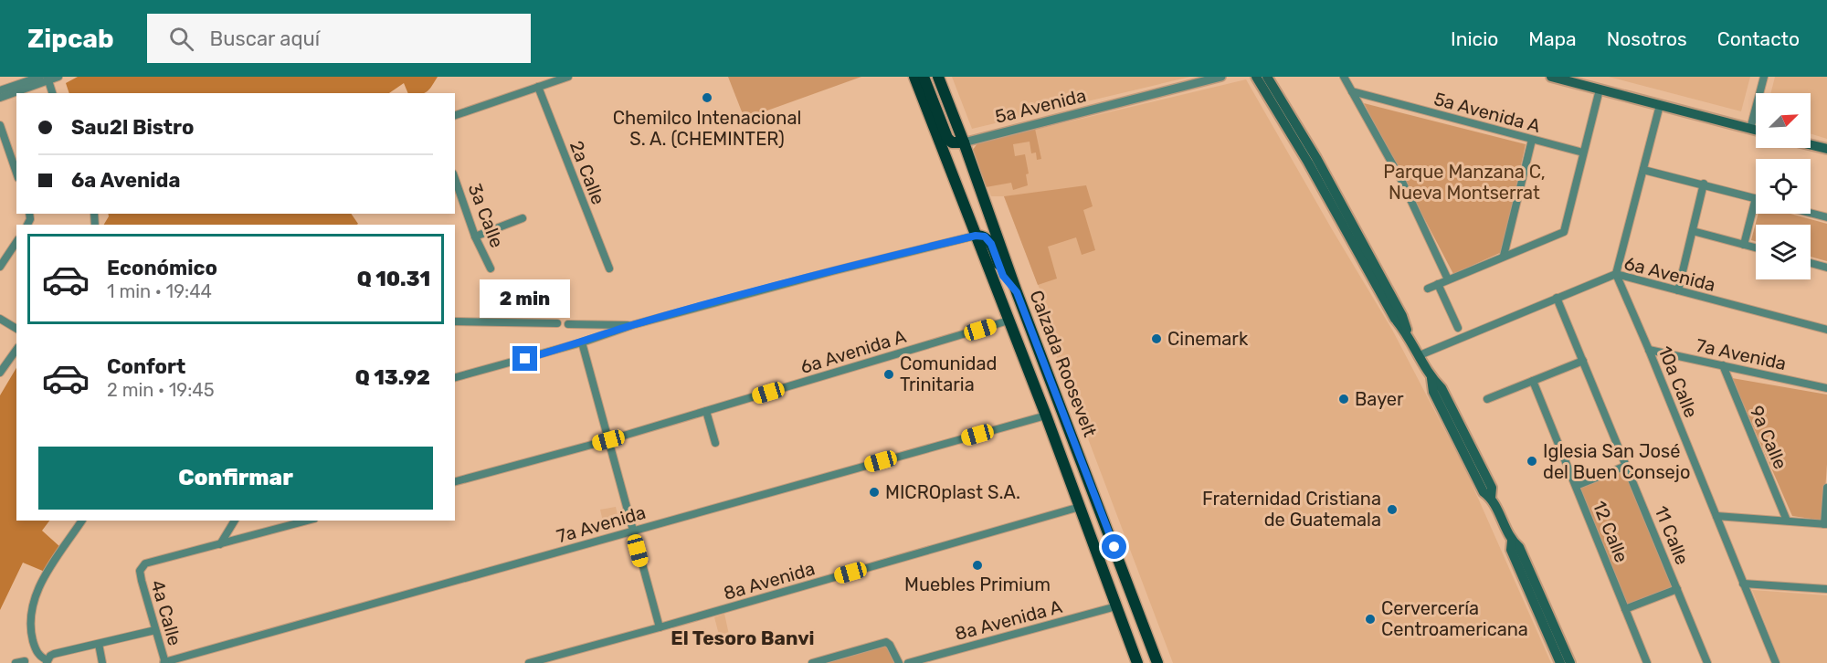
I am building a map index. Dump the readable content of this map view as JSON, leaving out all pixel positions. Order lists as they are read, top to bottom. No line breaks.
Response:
{"streets":{"highway":["Calzada Roosevelt"],"street":["5a Avenida","5a Avenida A","2a Calle","3a Calle","6a Avenida","6a Avenida A","7a Avenida","10a Calle","9a Calle","12 Calle","11 Calle","8a Avenida","4a Calle","8a Avenida A"]},"crossings":[["5a Avenida","Calzada Roosevelt"],["6a Avenida","10a Calle"],["6a Avenida","11 Calle"],["6a Avenida A","Calzada Roosevelt"],["7a Avenida","Calzada Roosevelt"],["7a Avenida","10a Calle"],["7a Avenida","9a Calle"],["7a Avenida","4a Calle"],["Calzada Roosevelt","8a Avenida"],["Calzada Roosevelt","8a Avenida A"]],"districts":["El Tesoro Banvi"],"parks":["Parque Manzana C, Nueva Montserrat"],"places":["Chemilco Intenacional S. A. (CHEMINTER)","Cinemark","Comunidad Trinitaria","Bayer","Iglesia San José del Buen Consejo","MICROplast S.A.","Fraternidad Cristiana de Guatemala","Muebles Primium","Cervercería Centroamericana"],"north":"top right","page":{"header":"Zipcab","search":"Buscar aquí","nav":["Inicio","Mapa","Nosotros","Contacto"],"banner":["Sau2l Bistro","6a Avenida"],"list":[{"name":"Económico","note":"1 min · 19:44","value":"Q 10.31"},{"name":"Confort","note":"2 min · 19:45","value":"Q 13.92"}],"bubble":"2 min","buttons":"Confirmar"}}
